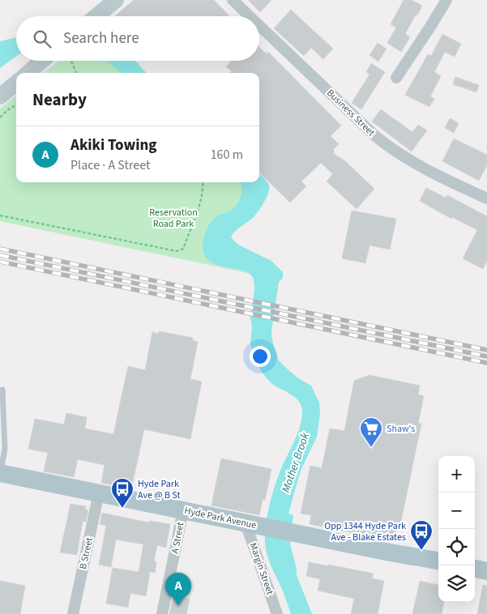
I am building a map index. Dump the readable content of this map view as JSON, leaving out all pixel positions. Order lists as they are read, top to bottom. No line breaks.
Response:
{"streets":{"main road":["Hyde Park Avenue"],"street":["Business Street","A Street","B Street","Margin Street"]},"crossings":[["Hyde Park Avenue","A Street"],["Hyde Park Avenue","B Street"],["Hyde Park Avenue","Margin Street"]],"water":["Mother Brook"],"parks":["Reservation Road Park"],"places":{"supermarket":["Shaw's"],"bus stop":["Hyde Park Ave @ B St","Opp 1344 Hyde Park Ave - Blake Estates"]},"page":{"search":"Search here","heading":"Nearby","list":[{"mark":"A","name":"Akiki Towing","note":"Place · A Street","value":"160 m"}],"map_buttons":["+","−"],"pins":"A"}}
